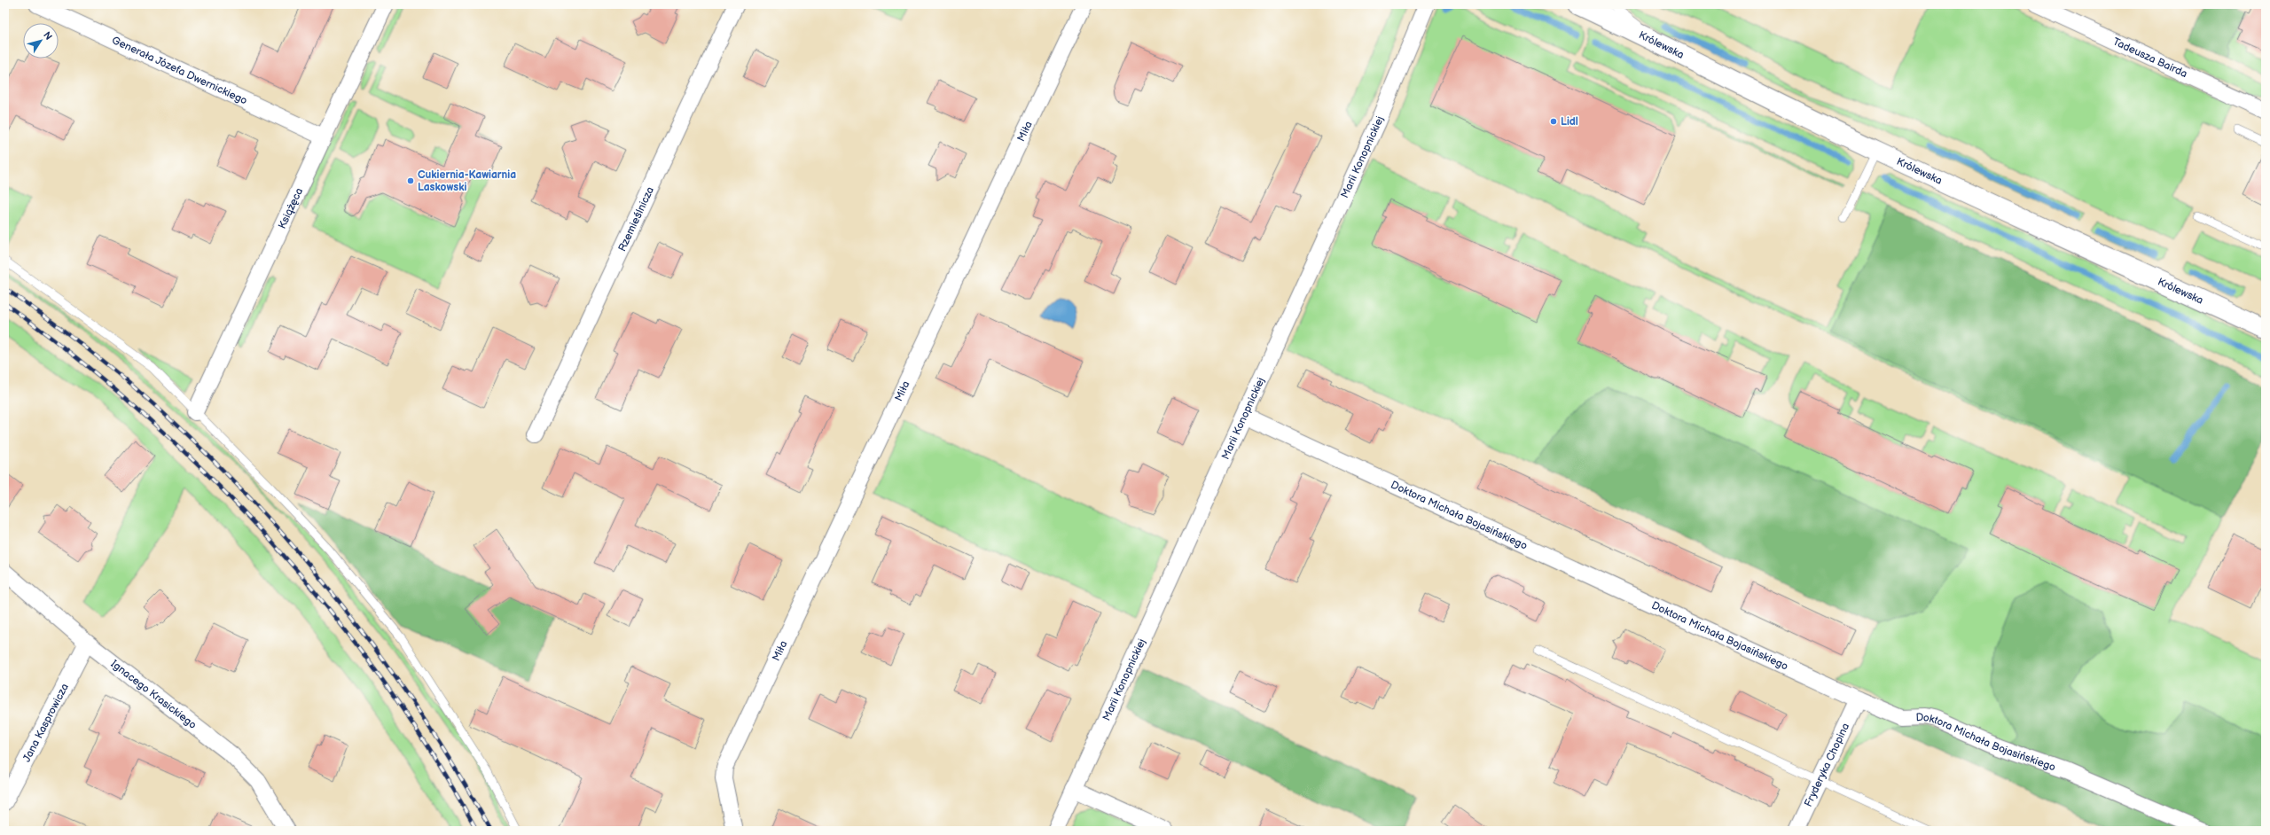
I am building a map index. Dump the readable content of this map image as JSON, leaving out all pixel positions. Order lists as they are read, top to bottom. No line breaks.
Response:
{"streets":{"main road":["Królewska"],"street":["Tadeusza Bairda","Generała Józefa Dwernickiego","Miła","Marii Konopnickiej","Książęca","Rzemieślnicza","Doktora Michała Bojasińskiego","Ignacego Krasickiego","Jana Kasprowicza","Fryderyka Chopina"]},"crossings":[["Generała Józefa Dwernickiego","Książęca"],["Marii Konopnickiej","Doktora Michała Bojasińskiego"],["Doktora Michała Bojasińskiego","Fryderyka Chopina"],["Ignacego Krasickiego","Jana Kasprowicza"]],"places":["Lidl","Cukiernia-Kawiarnia Laskowski"],"north":"top right"}
